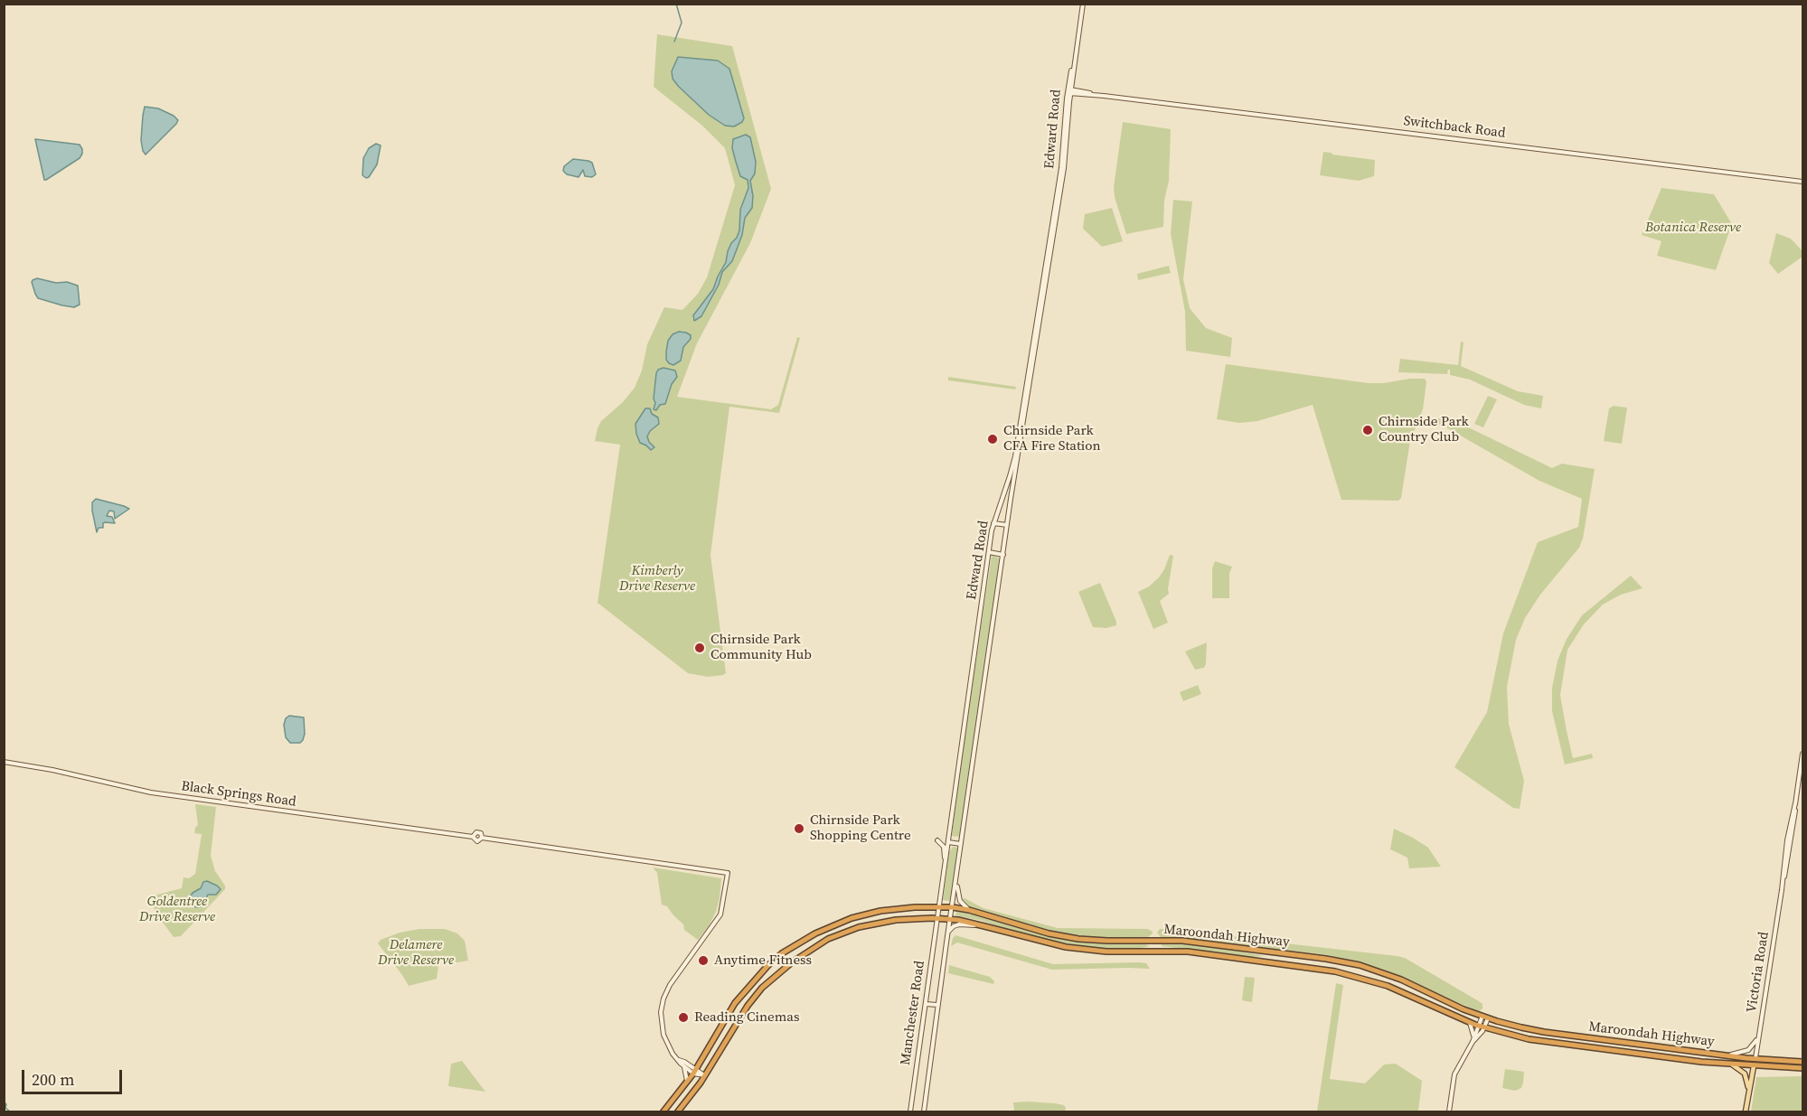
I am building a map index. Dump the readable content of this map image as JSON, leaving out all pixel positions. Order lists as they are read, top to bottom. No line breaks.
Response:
{"streets":{"highway":["Maroondah Highway"],"main road":["Switchback Road","Edward Road","Black Springs Road","Victoria Road","Manchester Road"]},"crossings":[["Switchback Road","Edward Road"],["Edward Road","Maroondah Highway"],["Edward Road","Manchester Road"],["Maroondah Highway","Victoria Road"],["Maroondah Highway","Manchester Road"]],"parks":["Botanica Reserve","Kimberly Drive Reserve","Goldentree Drive Reserve","Delamere Drive Reserve"],"places":["Chirnside Park Country Club","Chirnside Park CFA Fire Station","Chirnside Park Community Hub","Chirnside Park Shopping Centre","Anytime Fitness","Reading Cinemas"],"scale_bar":"200 m"}
